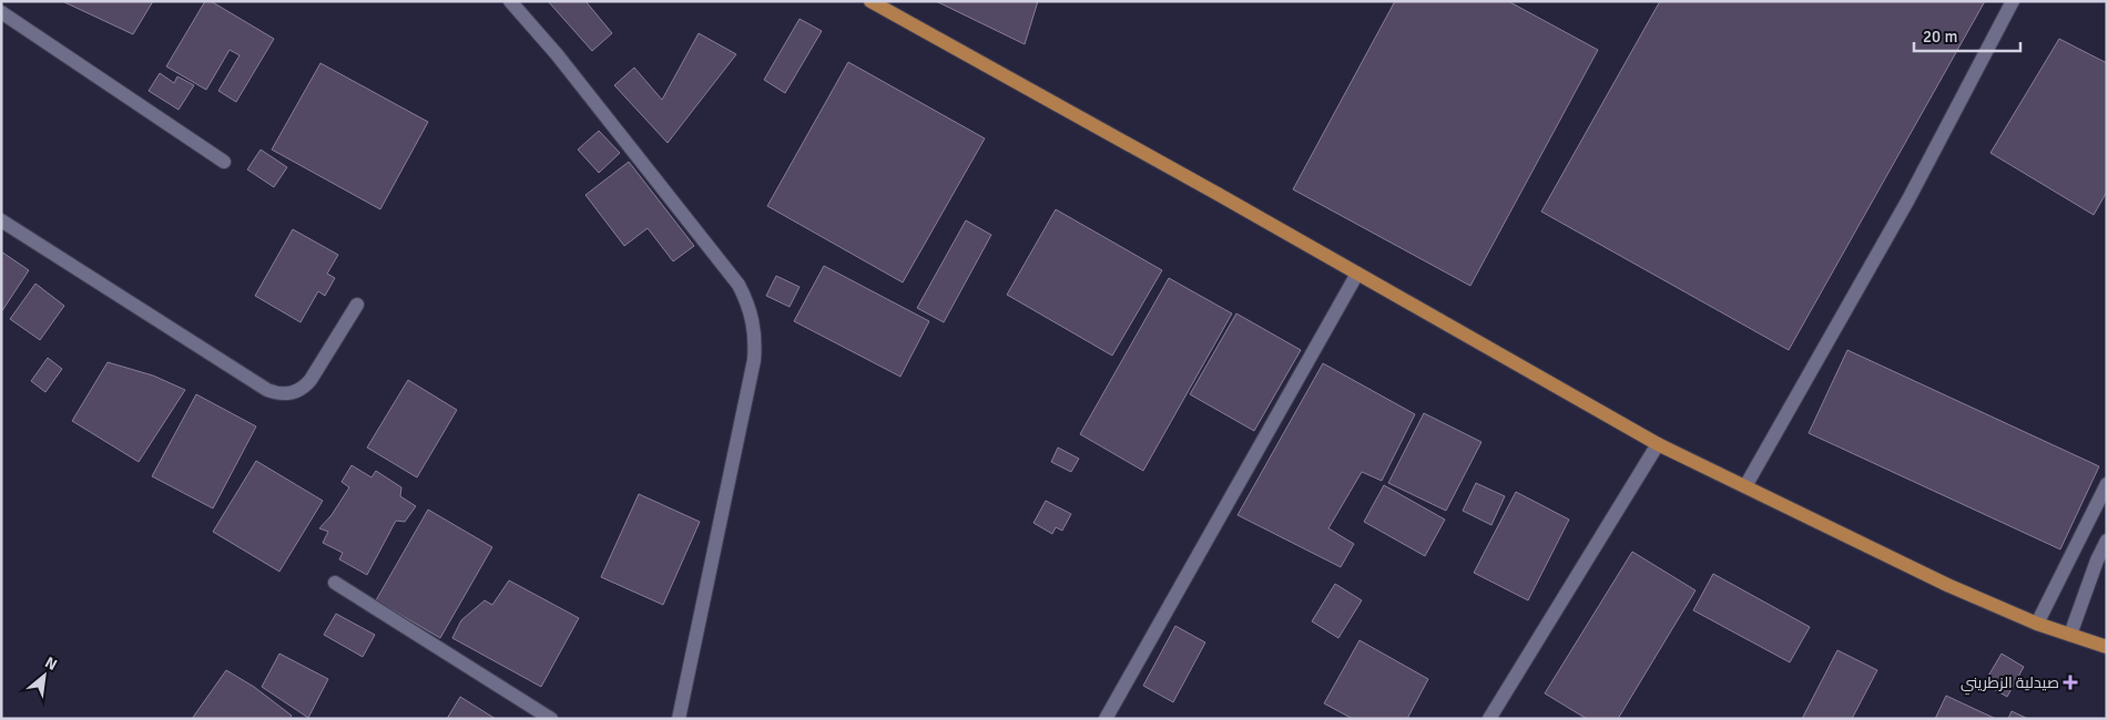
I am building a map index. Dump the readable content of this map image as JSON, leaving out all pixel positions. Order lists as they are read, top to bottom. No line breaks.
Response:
{"places":{"health":["صيدلية الزطريني"]},"scale_bar":"20 m","north":"top right"}
